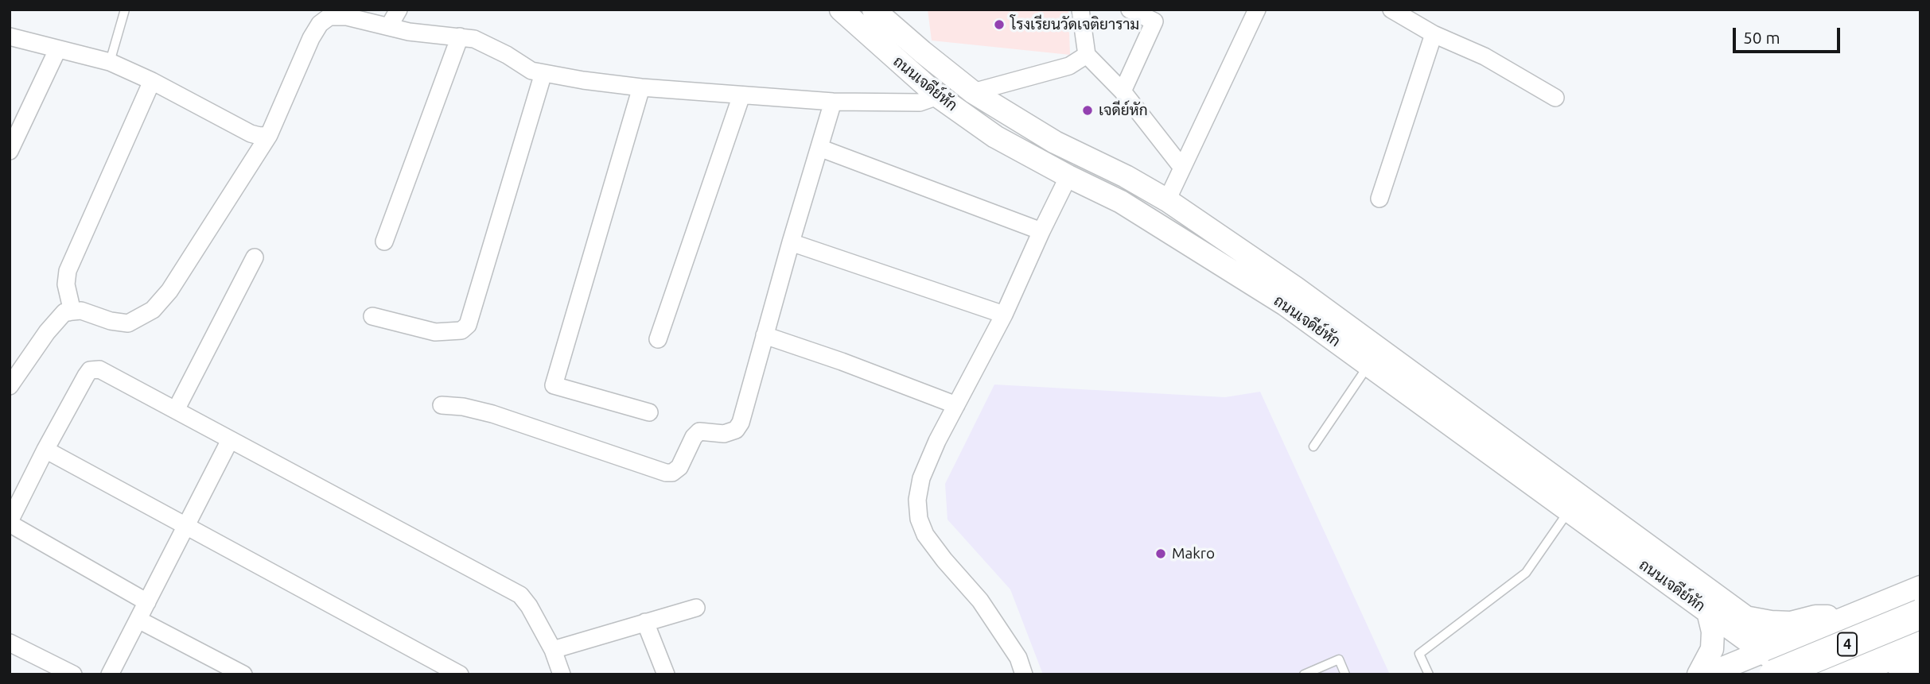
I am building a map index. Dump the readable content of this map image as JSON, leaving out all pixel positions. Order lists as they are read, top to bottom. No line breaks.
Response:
{"streets":{"highway":["4"],"main road":["ถนนเจดีย์หัก"]},"crossings":[["ถนนเจดีย์หัก","4"]],"places":["โรงเรียนวัดเจติยาราม","เจดีย์หัก","Makro"],"scale_bar":"50 m"}
